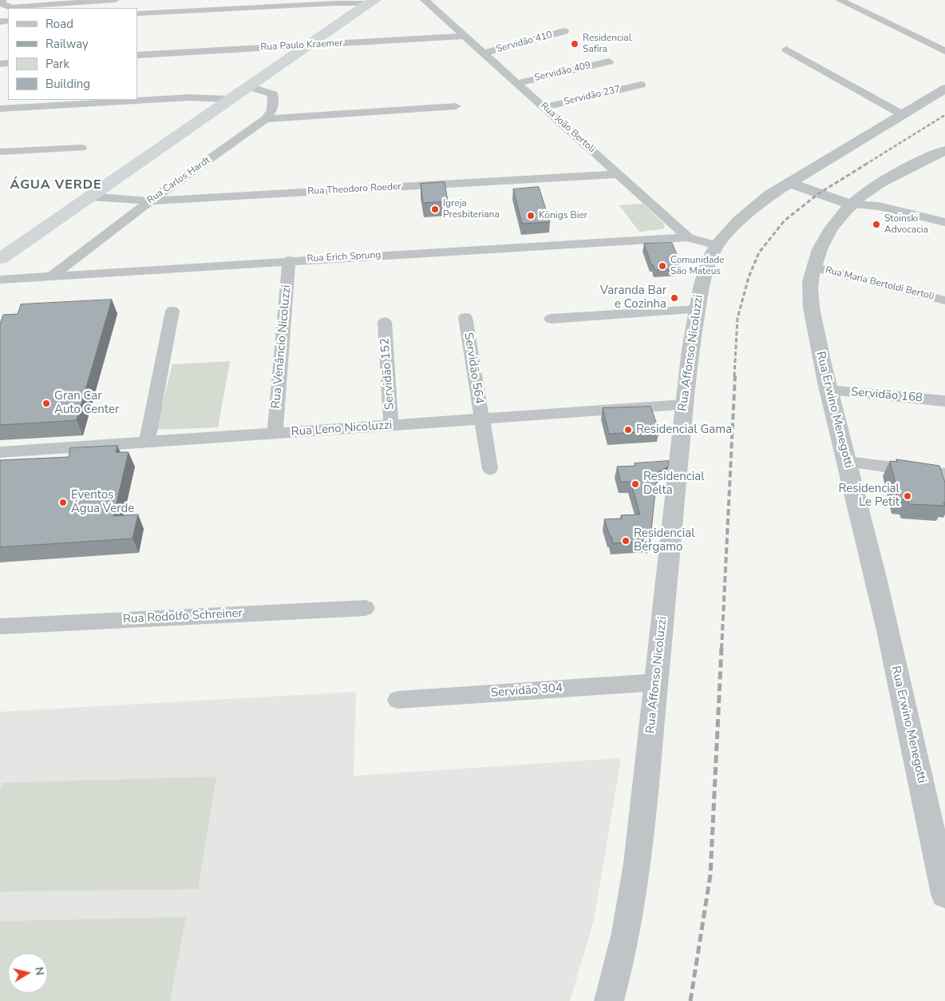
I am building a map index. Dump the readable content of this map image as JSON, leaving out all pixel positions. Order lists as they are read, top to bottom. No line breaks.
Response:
{"streets":{"street":["Servidão 410","Rua Paulo Kraemer","Servidão 409","Servidão 237","Rua João Bertoli","Rua Carlos Hardt","Rua Theodoro Roeder","Rua Erich Sprung","Rua Maria Bertoldi Bertoli","Rua Venâncio Nicoluzzi","Rua Affonso Nicoluzzi","Servidão 564","Servidão 152","Servidão 168","Rua Erwino Menegotti","Rua Leno Nicoluzzi","Rua Rodolfo Schreiner","Servidão 304"]},"crossings":[["Servidão 410","Rua João Bertoli"],["Rua Paulo Kraemer","Rua João Bertoli"],["Servidão 409","Rua João Bertoli"],["Servidão 237","Rua João Bertoli"],["Rua João Bertoli","Rua Theodoro Roeder"],["Rua João Bertoli","Rua Erich Sprung"],["Rua João Bertoli","Rua Affonso Nicoluzzi"],["Rua Carlos Hardt","Rua Theodoro Roeder"],["Rua Carlos Hardt","Rua Erich Sprung"],["Rua Erich Sprung","Rua Venâncio Nicoluzzi"],["Rua Maria Bertoldi Bertoli","Rua Erwino Menegotti"],["Rua Venâncio Nicoluzzi","Rua Leno Nicoluzzi"],["Rua Affonso Nicoluzzi","Rua Leno Nicoluzzi"],["Rua Affonso Nicoluzzi","Servidão 304"],["Servidão 564","Rua Leno Nicoluzzi"],["Servidão 152","Rua Leno Nicoluzzi"],["Servidão 168","Rua Erwino Menegotti"]],"districts":["ÁGUA VERDE"],"places":["Residencial Safira","Igreja Presbiteriana","Königs Bier","Stoinski Advocacia","Comunidade São Mateus","Varanda Bar e Cozinha","Gran Car Auto Center","Residencial Gama","Residencial Delta","Residencial Le Petit","Eventos Água Verde","Residencial Bérgamo"],"legend":["Road","Railway","Park","Building"],"north":"right"}
